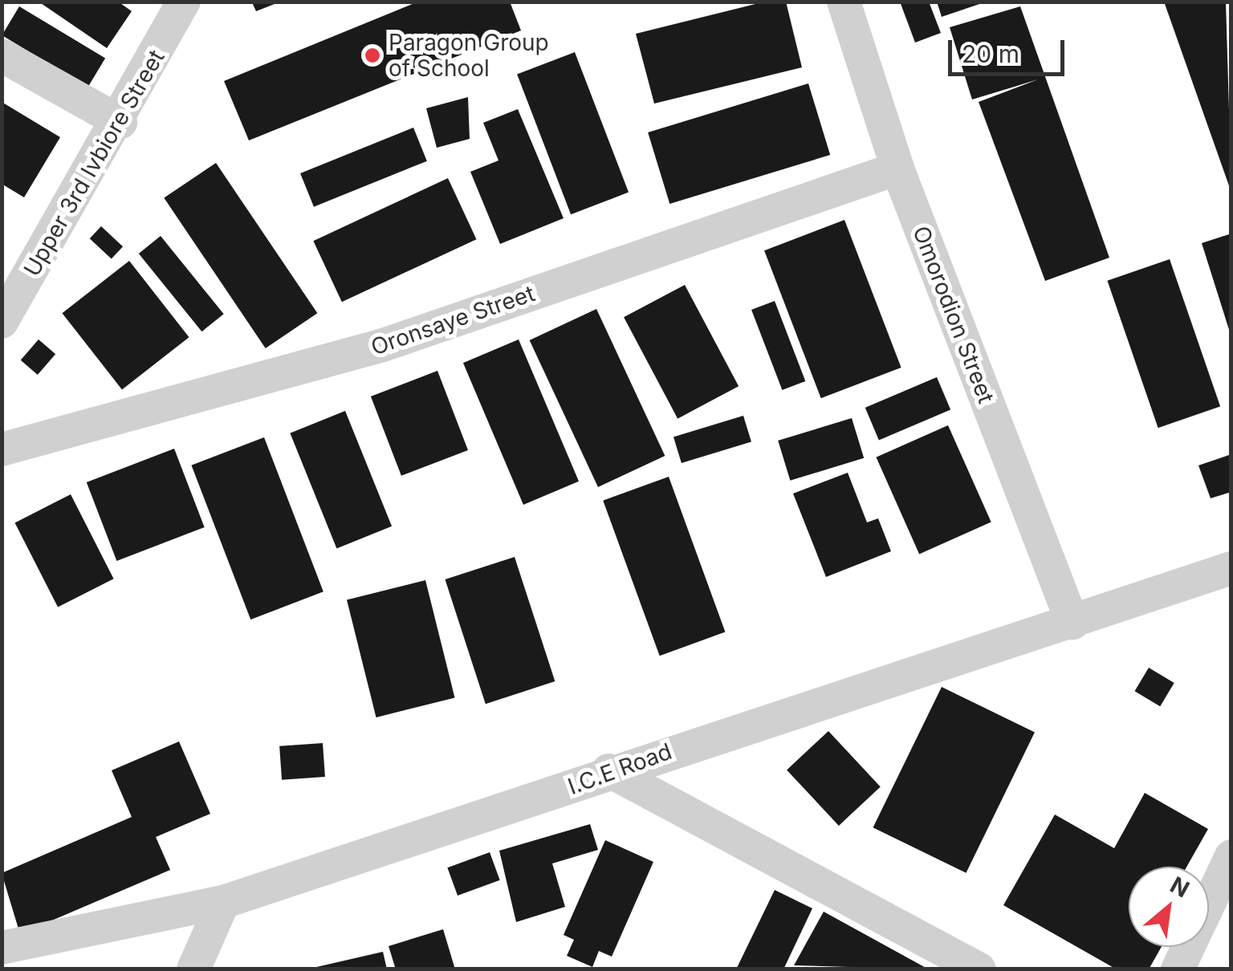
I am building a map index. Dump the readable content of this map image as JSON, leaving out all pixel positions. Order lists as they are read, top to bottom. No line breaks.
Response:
{"streets":{"street":["Upper 3rd Ivbiore Street","Omorodion Street","Oronsaye Street","I.C.E Road"]},"crossings":[["Omorodion Street","Oronsaye Street"],["Omorodion Street","I.C.E Road"]],"places":["Paragon Group of School"],"scale_bar":"20 m","north":"top right"}
